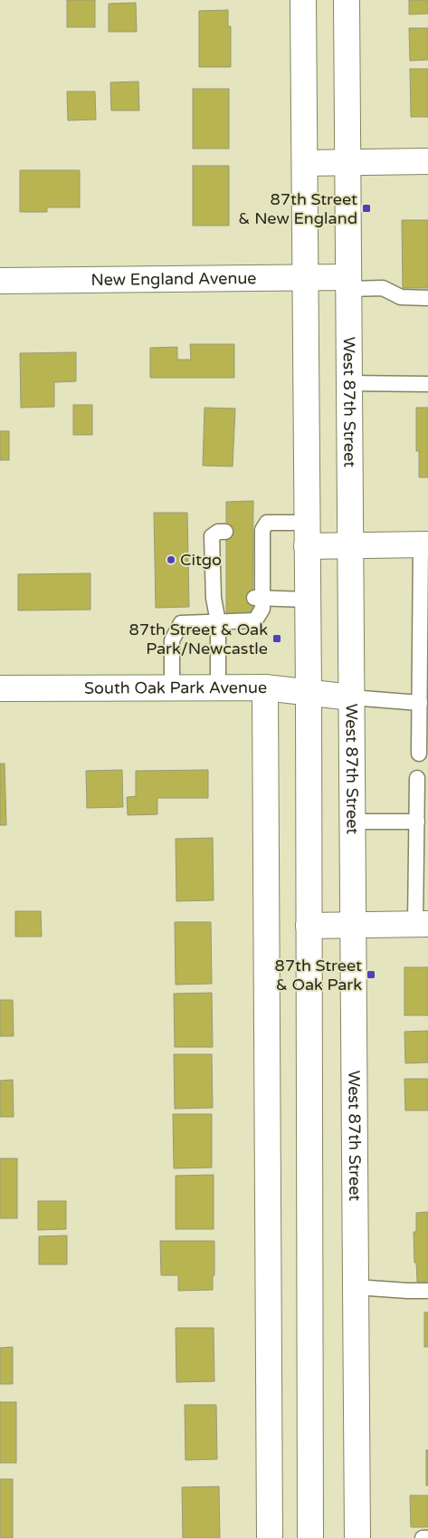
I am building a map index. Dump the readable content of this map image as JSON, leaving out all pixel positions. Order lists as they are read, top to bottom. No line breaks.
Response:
{"streets":{"main road":["New England Avenue","West 87th Street","South Oak Park Avenue"]},"crossings":[["New England Avenue","West 87th Street"],["West 87th Street","South Oak Park Avenue"]],"places":{"transit":["87th Street & New England","87th Street & Oak Park/Newcastle","87th Street & Oak Park"],"other":["Citgo"]}}
